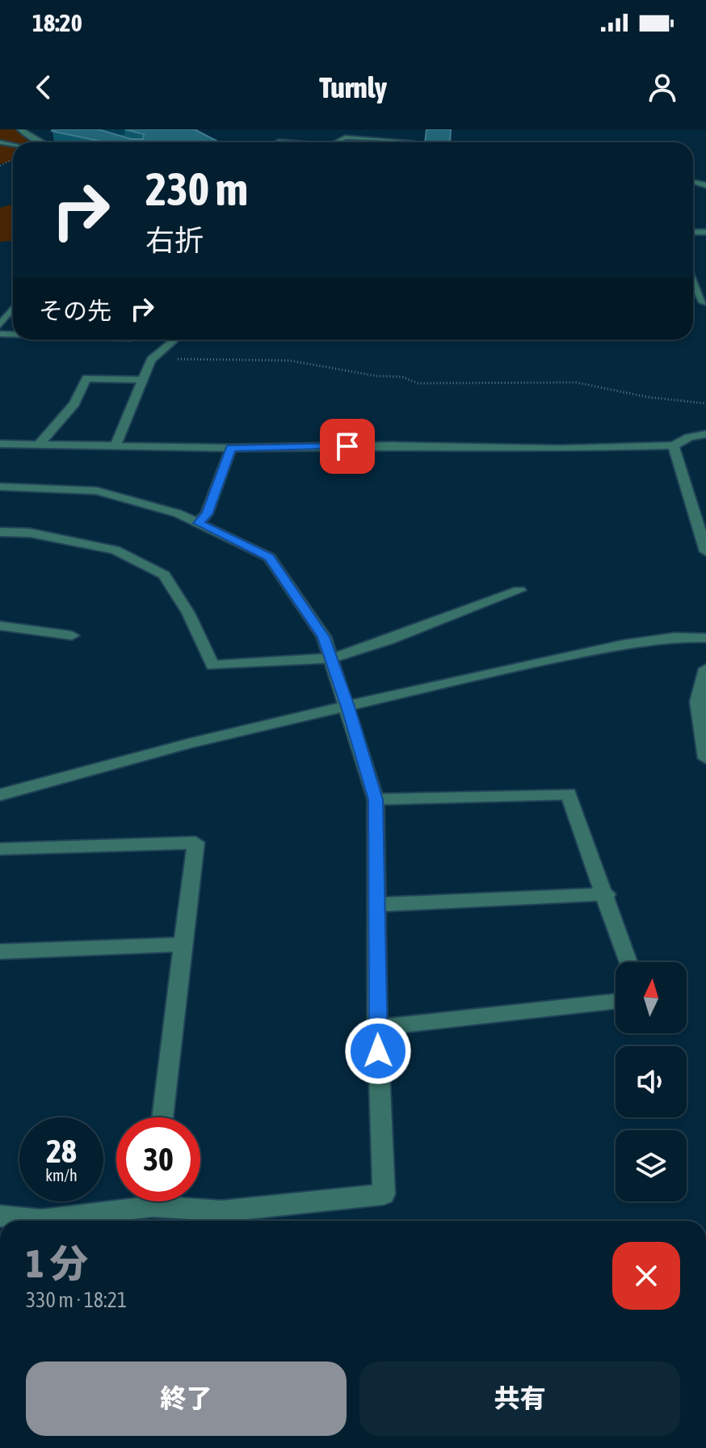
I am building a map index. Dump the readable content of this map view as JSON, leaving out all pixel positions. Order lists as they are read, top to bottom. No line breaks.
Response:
{"north":"top","page":{"status":"18:20","header":"Turnly","turn":["230 m","右折"],"then":"その先","speed":"28 km/h","limit":"30","heading":["1 分","330 m · 18:21"],"buttons":["終了","共有"]}}
